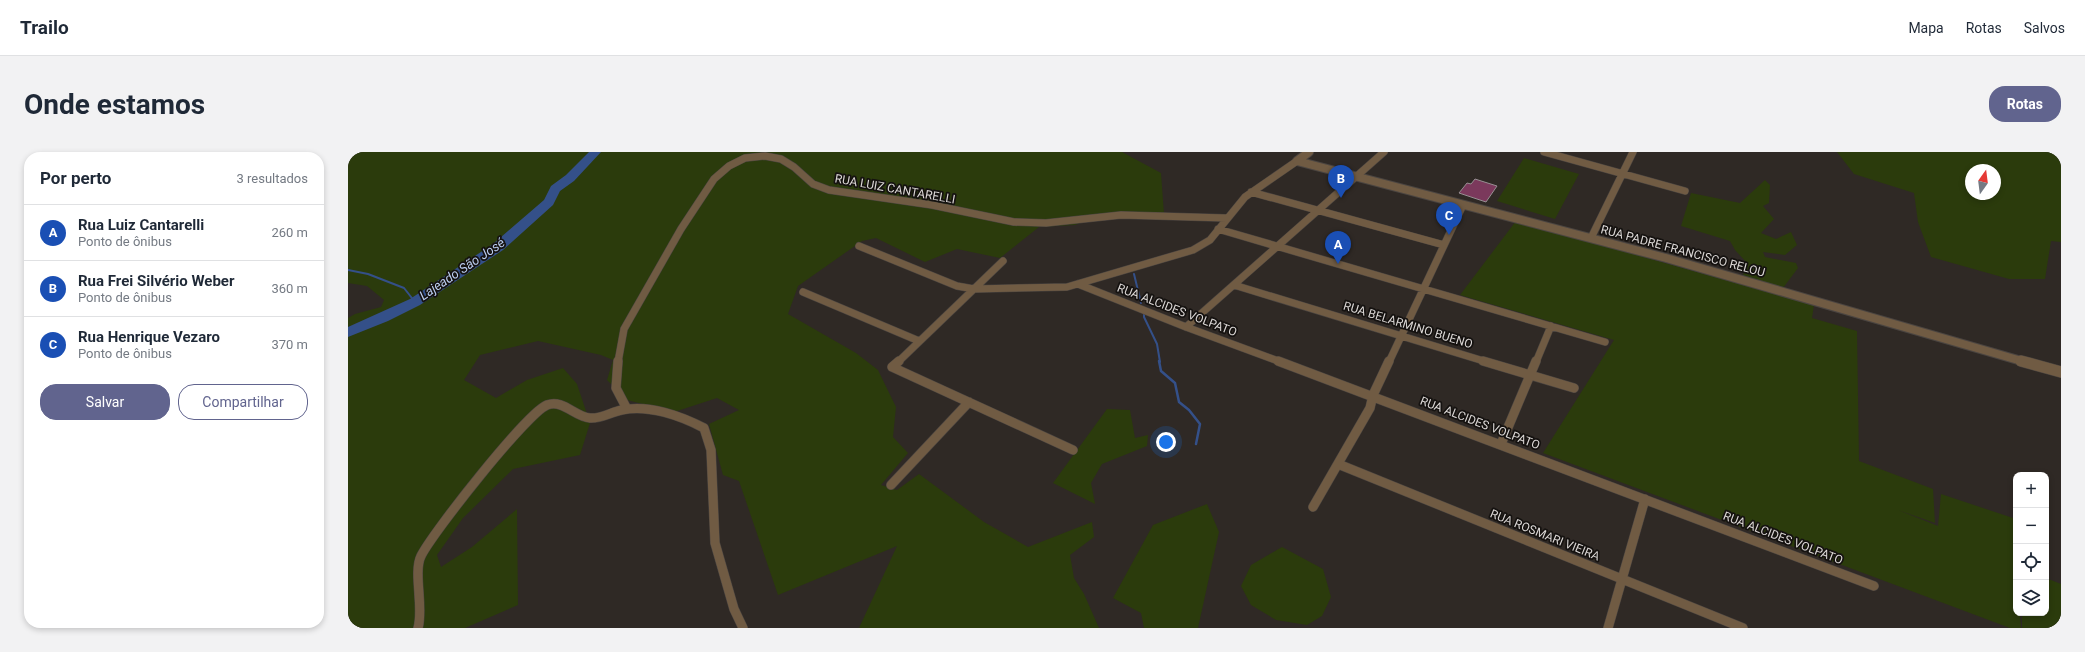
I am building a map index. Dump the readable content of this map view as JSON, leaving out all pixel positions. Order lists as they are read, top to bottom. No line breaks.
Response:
{"streets":{"street":["RUA LUIZ CANTARELLI","RUA PADRE FRANCISCO RELOU","RUA ALCIDES VOLPATO","RUA BELARMINO BUENO","RUA ROSMARI VIEIRA"]},"water":["Lajeado São José"],"north":"top","page":{"header":"Trailo","nav":["Mapa","Rotas","Salvos"],"buttons":["Rotas",["Salvar","Compartilhar"]],"title":"Onde estamos","heading":["Por perto","3 resultados"],"pins":["B","C","A"],"list":[{"mark":"A","name":"Rua Luiz Cantarelli","note":"Ponto de ônibus","value":"260 m"},{"mark":"B","name":"Rua Frei Silvério Weber","note":"Ponto de ônibus","value":"360 m"},{"mark":"C","name":"Rua Henrique Vezaro","note":"Ponto de ônibus","value":"370 m"}],"map_buttons":["+","−"]}}
